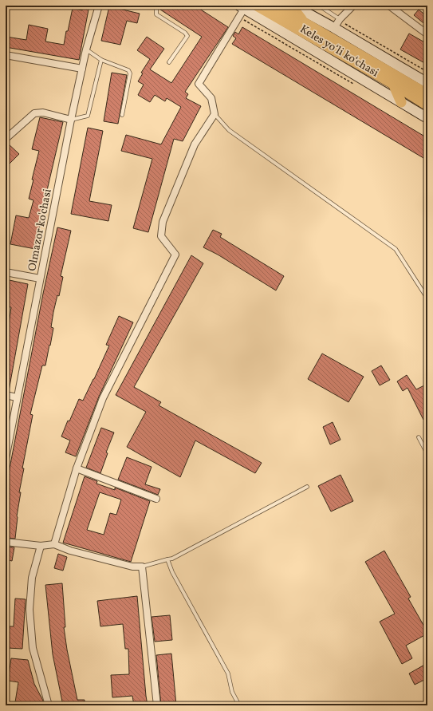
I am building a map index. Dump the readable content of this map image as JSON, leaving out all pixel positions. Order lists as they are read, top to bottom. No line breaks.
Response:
{"streets":{"main road":["Keles yoʻli koʻchasi"],"street":["Olmazor ko'chasi"]}}
